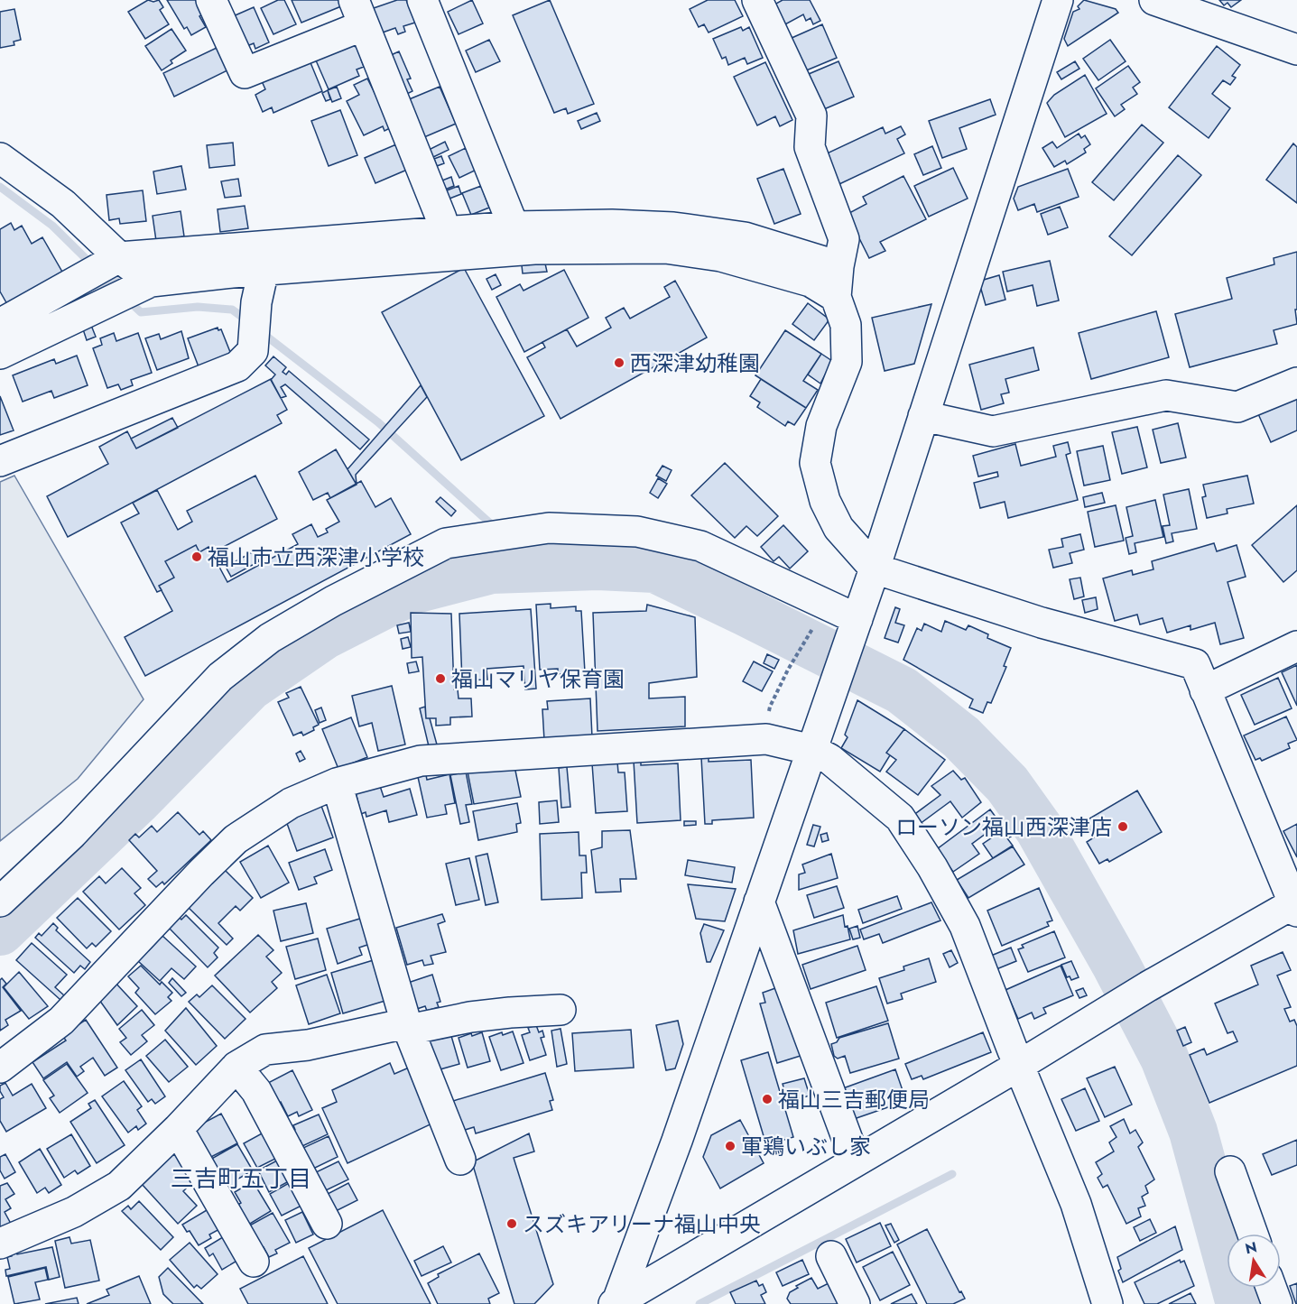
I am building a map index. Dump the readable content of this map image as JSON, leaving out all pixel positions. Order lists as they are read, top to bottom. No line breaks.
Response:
{"districts":["三吉町五丁目"],"places":["西深津幼稚園","福山市立西深津小学校","福山マリヤ保育園","ローソン福山西深津店","福山三吉郵便局","軍鶏いぶし家","スズキアリーナ福山中央"],"north":"top"}
